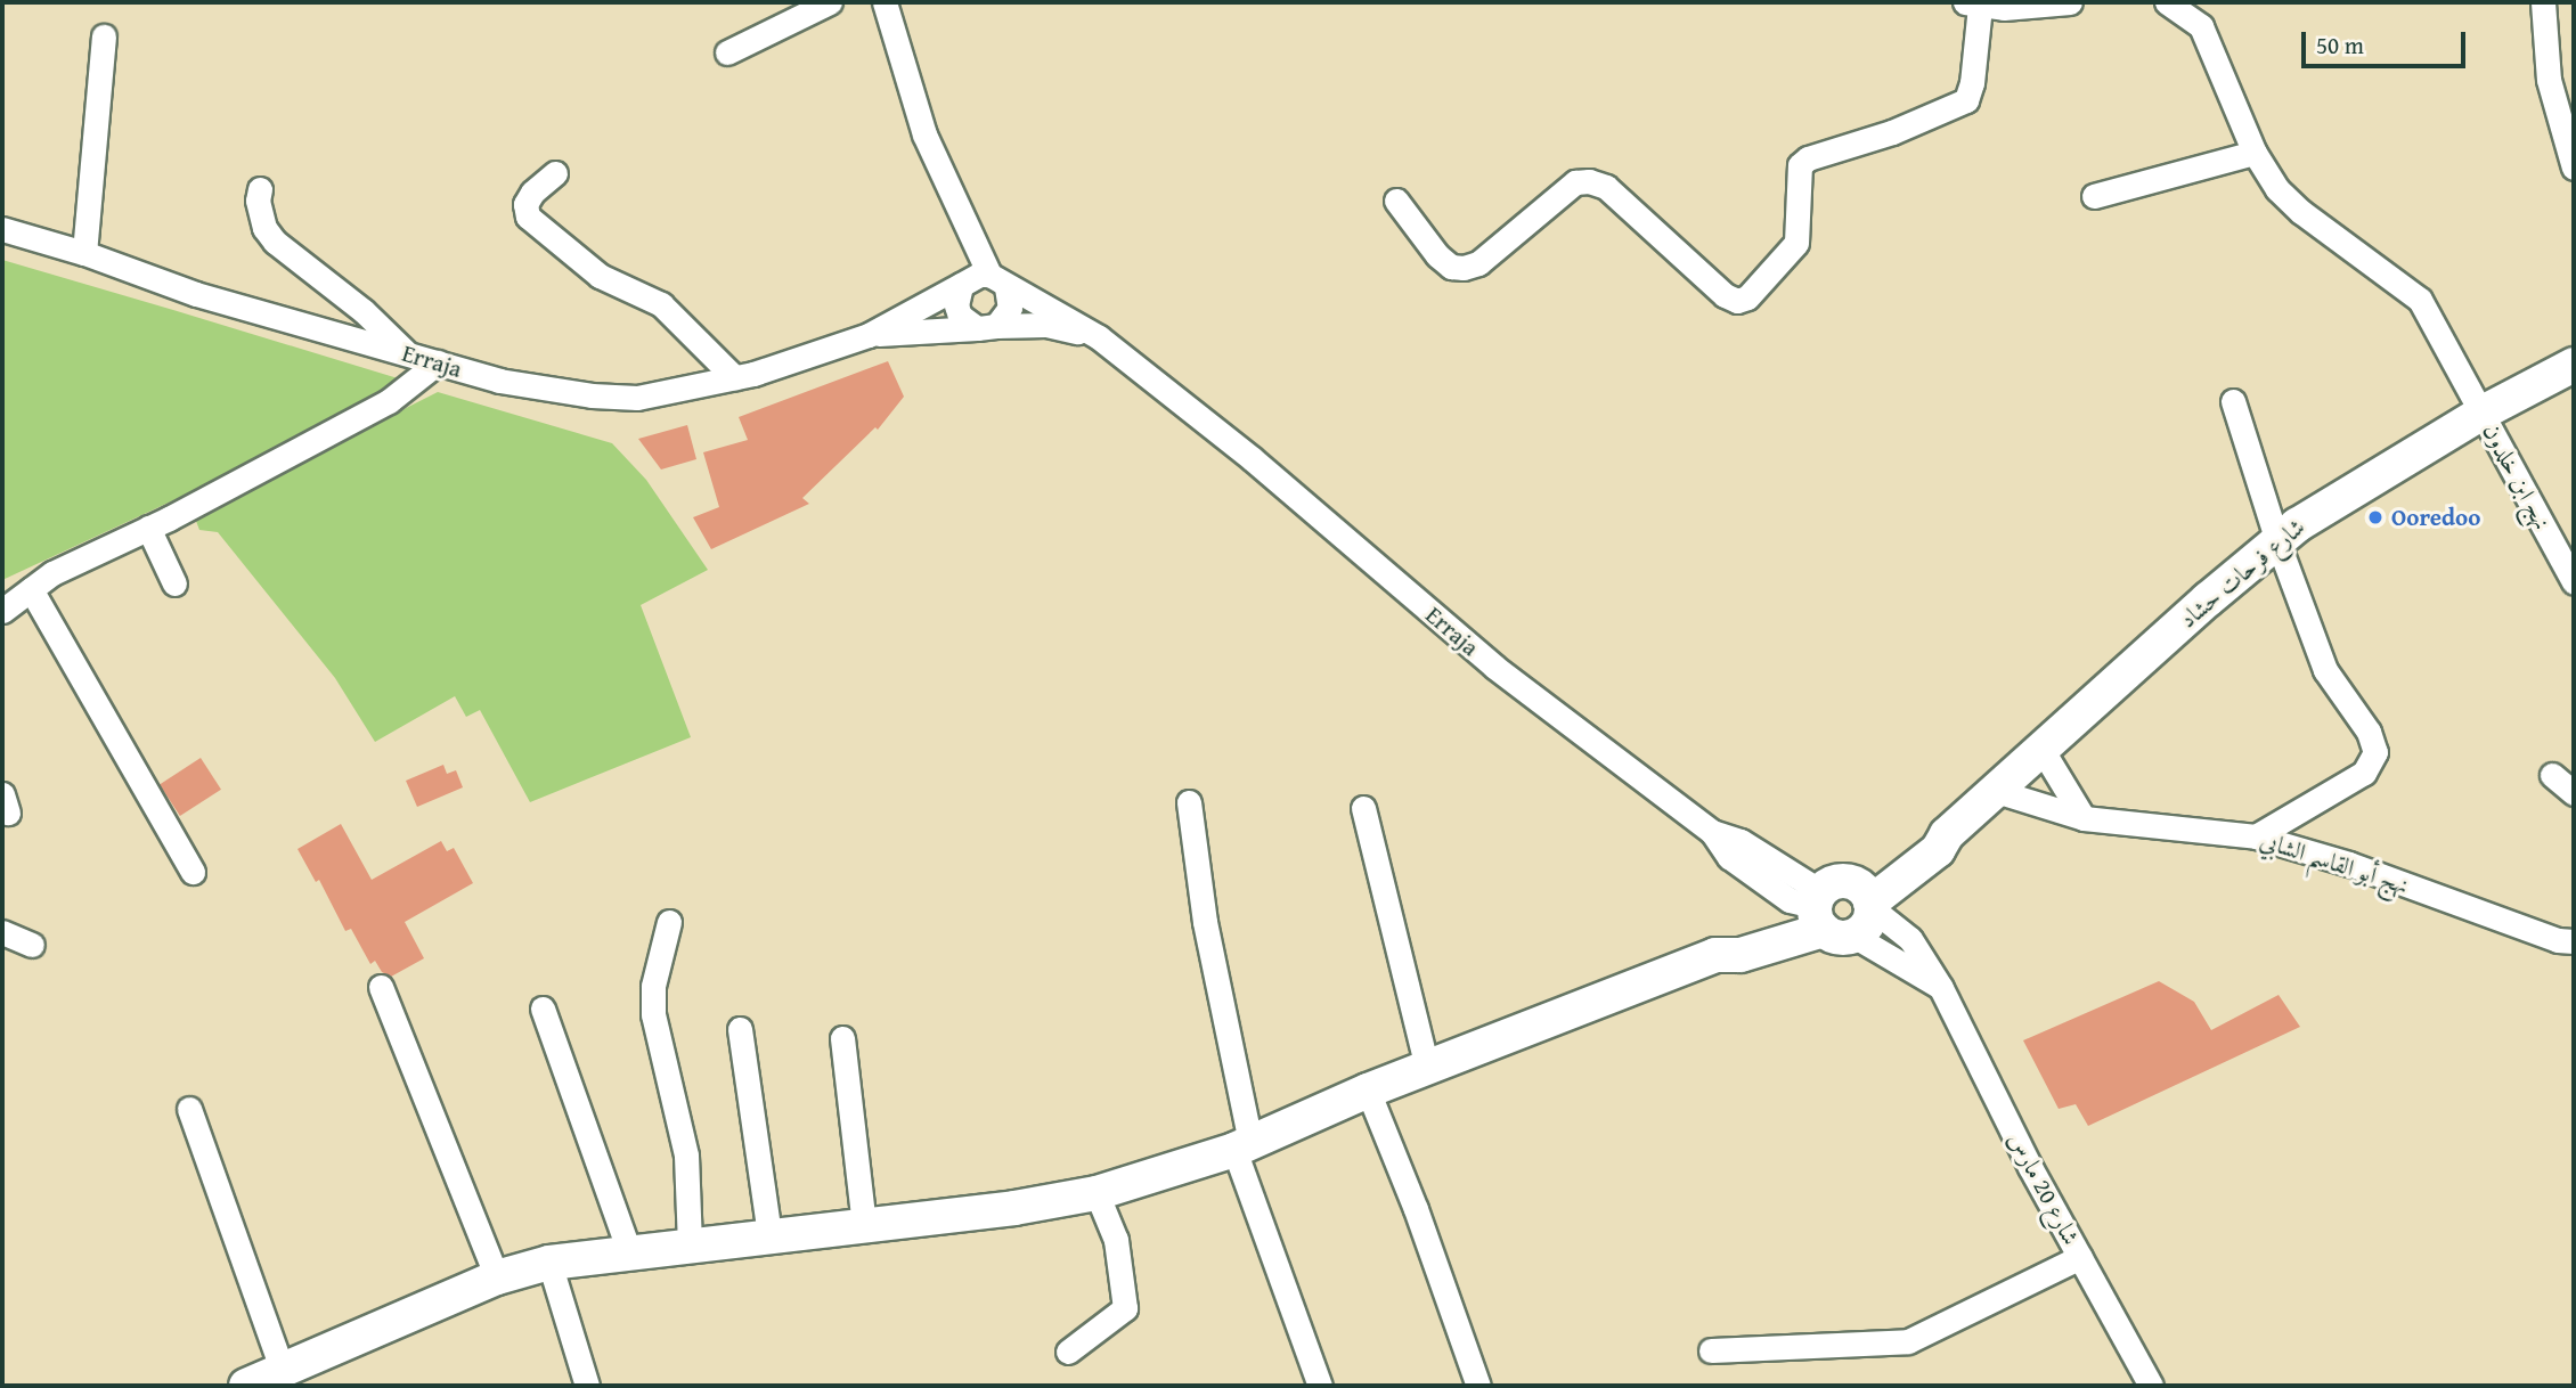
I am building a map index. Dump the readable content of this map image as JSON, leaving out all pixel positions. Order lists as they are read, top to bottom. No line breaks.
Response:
{"streets":{"main road":["شارع فرحات حشاد"],"street":["Erraja","نهج ابن خلدون","نهج أبو القاسم الشابي","شارع 20 مارس"]},"crossings":[["Erraja","شارع فرحات حشاد"],["Erraja","شارع 20 مارس"],["نهج ابن خلدون","شارع فرحات حشاد"],["شارع فرحات حشاد","نهج أبو القاسم الشابي"],["شارع فرحات حشاد","شارع 20 مارس"]],"places":["Ooredoo"],"scale_bar":"50 m"}
